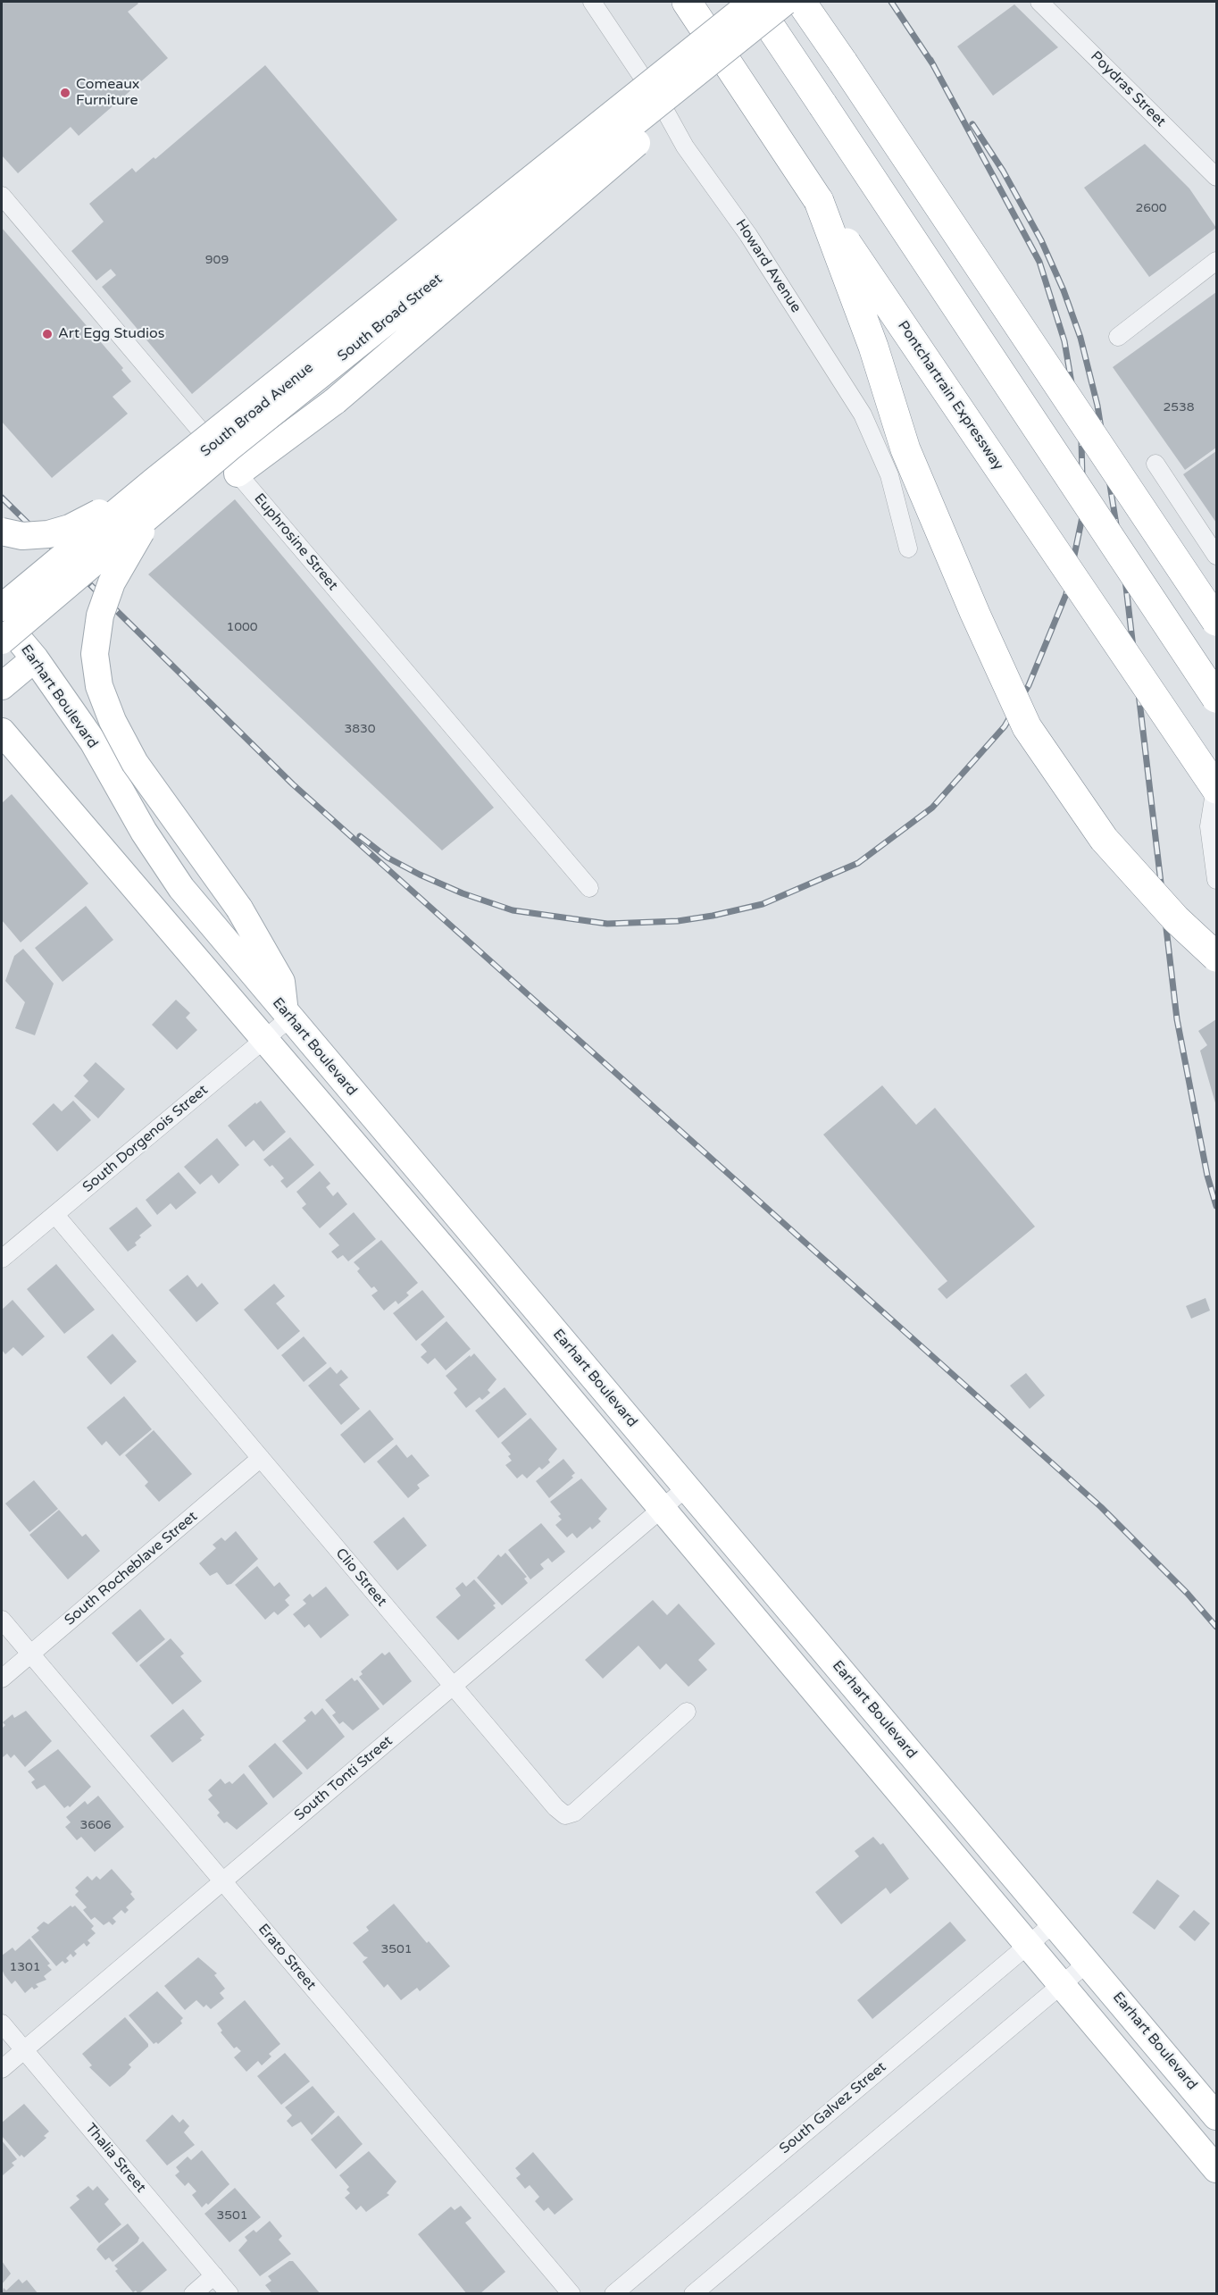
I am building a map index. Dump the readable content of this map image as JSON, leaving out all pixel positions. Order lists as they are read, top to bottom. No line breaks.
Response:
{"streets":{"highway":["Pontchartrain Expressway"],"main road":["South Broad Street","Earhart Boulevard"],"street":["Poydras Street","Howard Avenue","South Broad Avenue","Euphrosine Street","South Dorgenois Street","South Rocheblave Street","Clio Street","South Tonti Street","Erato Street","South Galvez Street","Thalia Street"]},"crossings":[["Howard Avenue","South Broad Avenue"],["South Broad Avenue","Euphrosine Street"],["Earhart Boulevard","South Dorgenois Street"],["Earhart Boulevard","South Tonti Street"],["Earhart Boulevard","South Galvez Street"],["South Dorgenois Street","Clio Street"],["South Rocheblave Street","Clio Street"],["South Rocheblave Street","Erato Street"],["Clio Street","South Tonti Street"],["South Tonti Street","Erato Street"],["South Tonti Street","Thalia Street"]],"places":["Comeaux Furniture","Art Egg Studios"],"house_numbers":["2600","909","2538","1000","3830","3606","3501","1301","3501"]}
